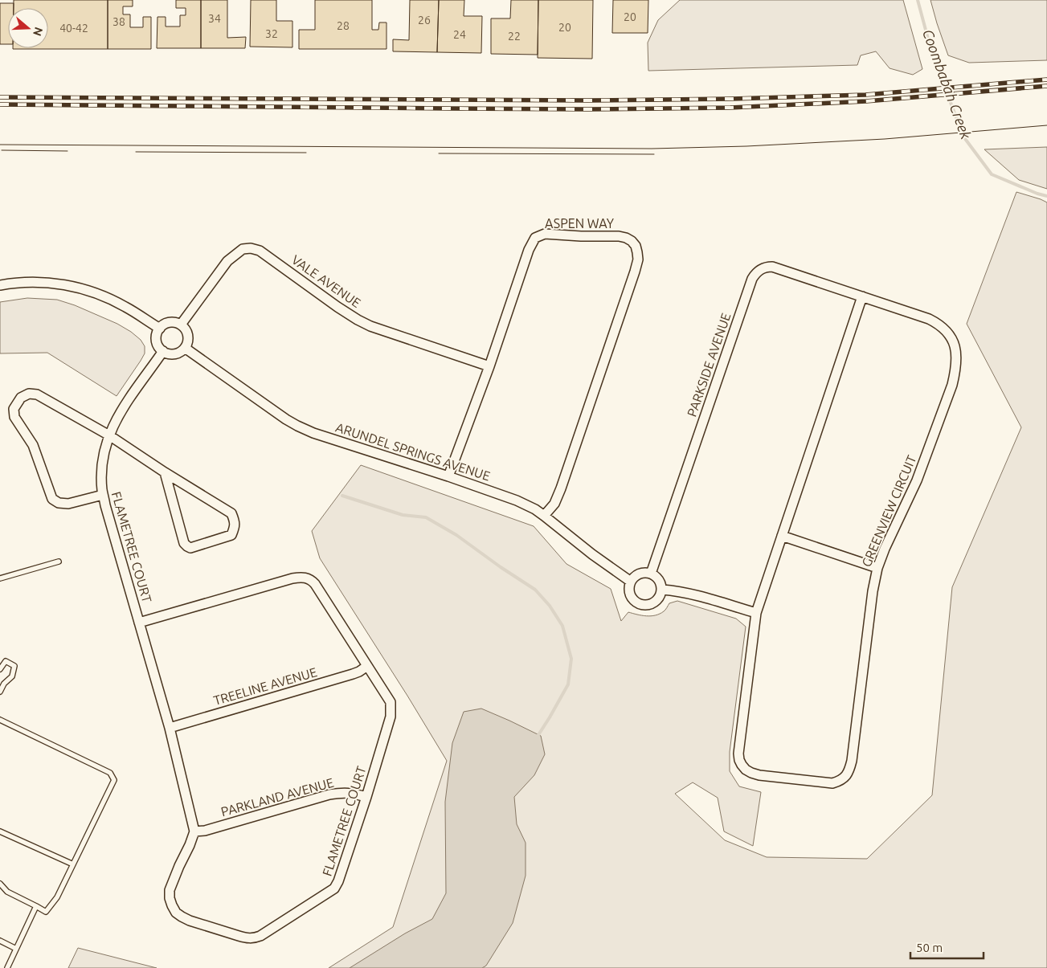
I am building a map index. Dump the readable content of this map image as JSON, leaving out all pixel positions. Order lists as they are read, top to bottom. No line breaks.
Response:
{"streets":{"street":["ASPEN WAY","VALE AVENUE","PARKSIDE AVENUE","ARUNDEL SPRINGS AVENUE","GREENVIEW CIRCUIT","FLAMETREE COURT","TREELINE AVENUE","PARKLAND AVENUE"]},"crossings":[["ASPEN WAY","VALE AVENUE"],["ASPEN WAY","ARUNDEL SPRINGS AVENUE"],["VALE AVENUE","ARUNDEL SPRINGS AVENUE"],["VALE AVENUE","FLAMETREE COURT"],["PARKSIDE AVENUE","ARUNDEL SPRINGS AVENUE"],["PARKSIDE AVENUE","GREENVIEW CIRCUIT"],["ARUNDEL SPRINGS AVENUE","FLAMETREE COURT"],["FLAMETREE COURT","TREELINE AVENUE"],["FLAMETREE COURT","PARKLAND AVENUE"]],"water":["Coombabah Creek"],"house_numbers":["20","34","26","38","28","20","40-42","32","24","22"],"scale_bar":"50 m","north":"right"}
